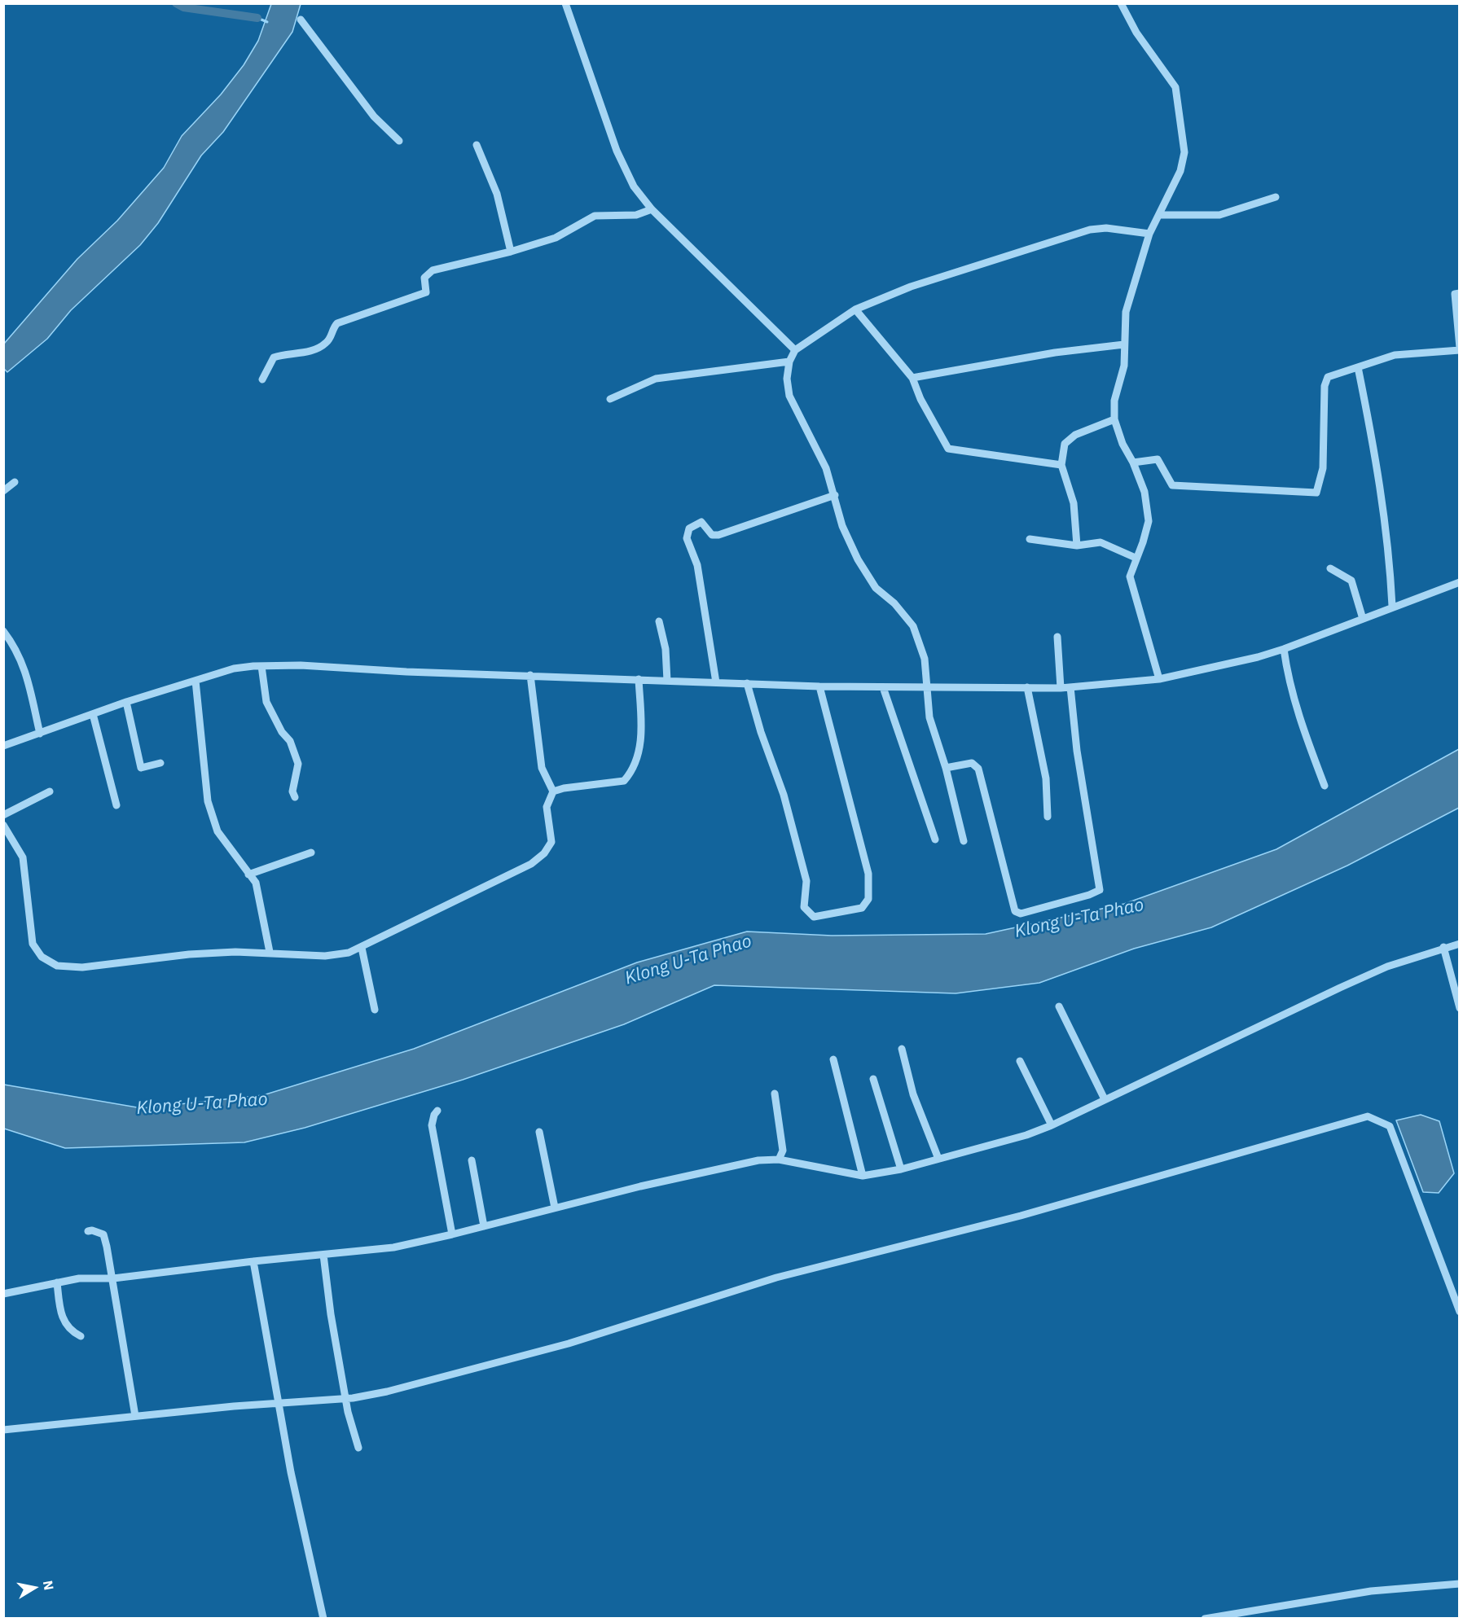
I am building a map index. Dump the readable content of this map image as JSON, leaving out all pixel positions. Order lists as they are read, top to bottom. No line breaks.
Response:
{"water":["Klong U-Ta Phao"],"north":"right"}
